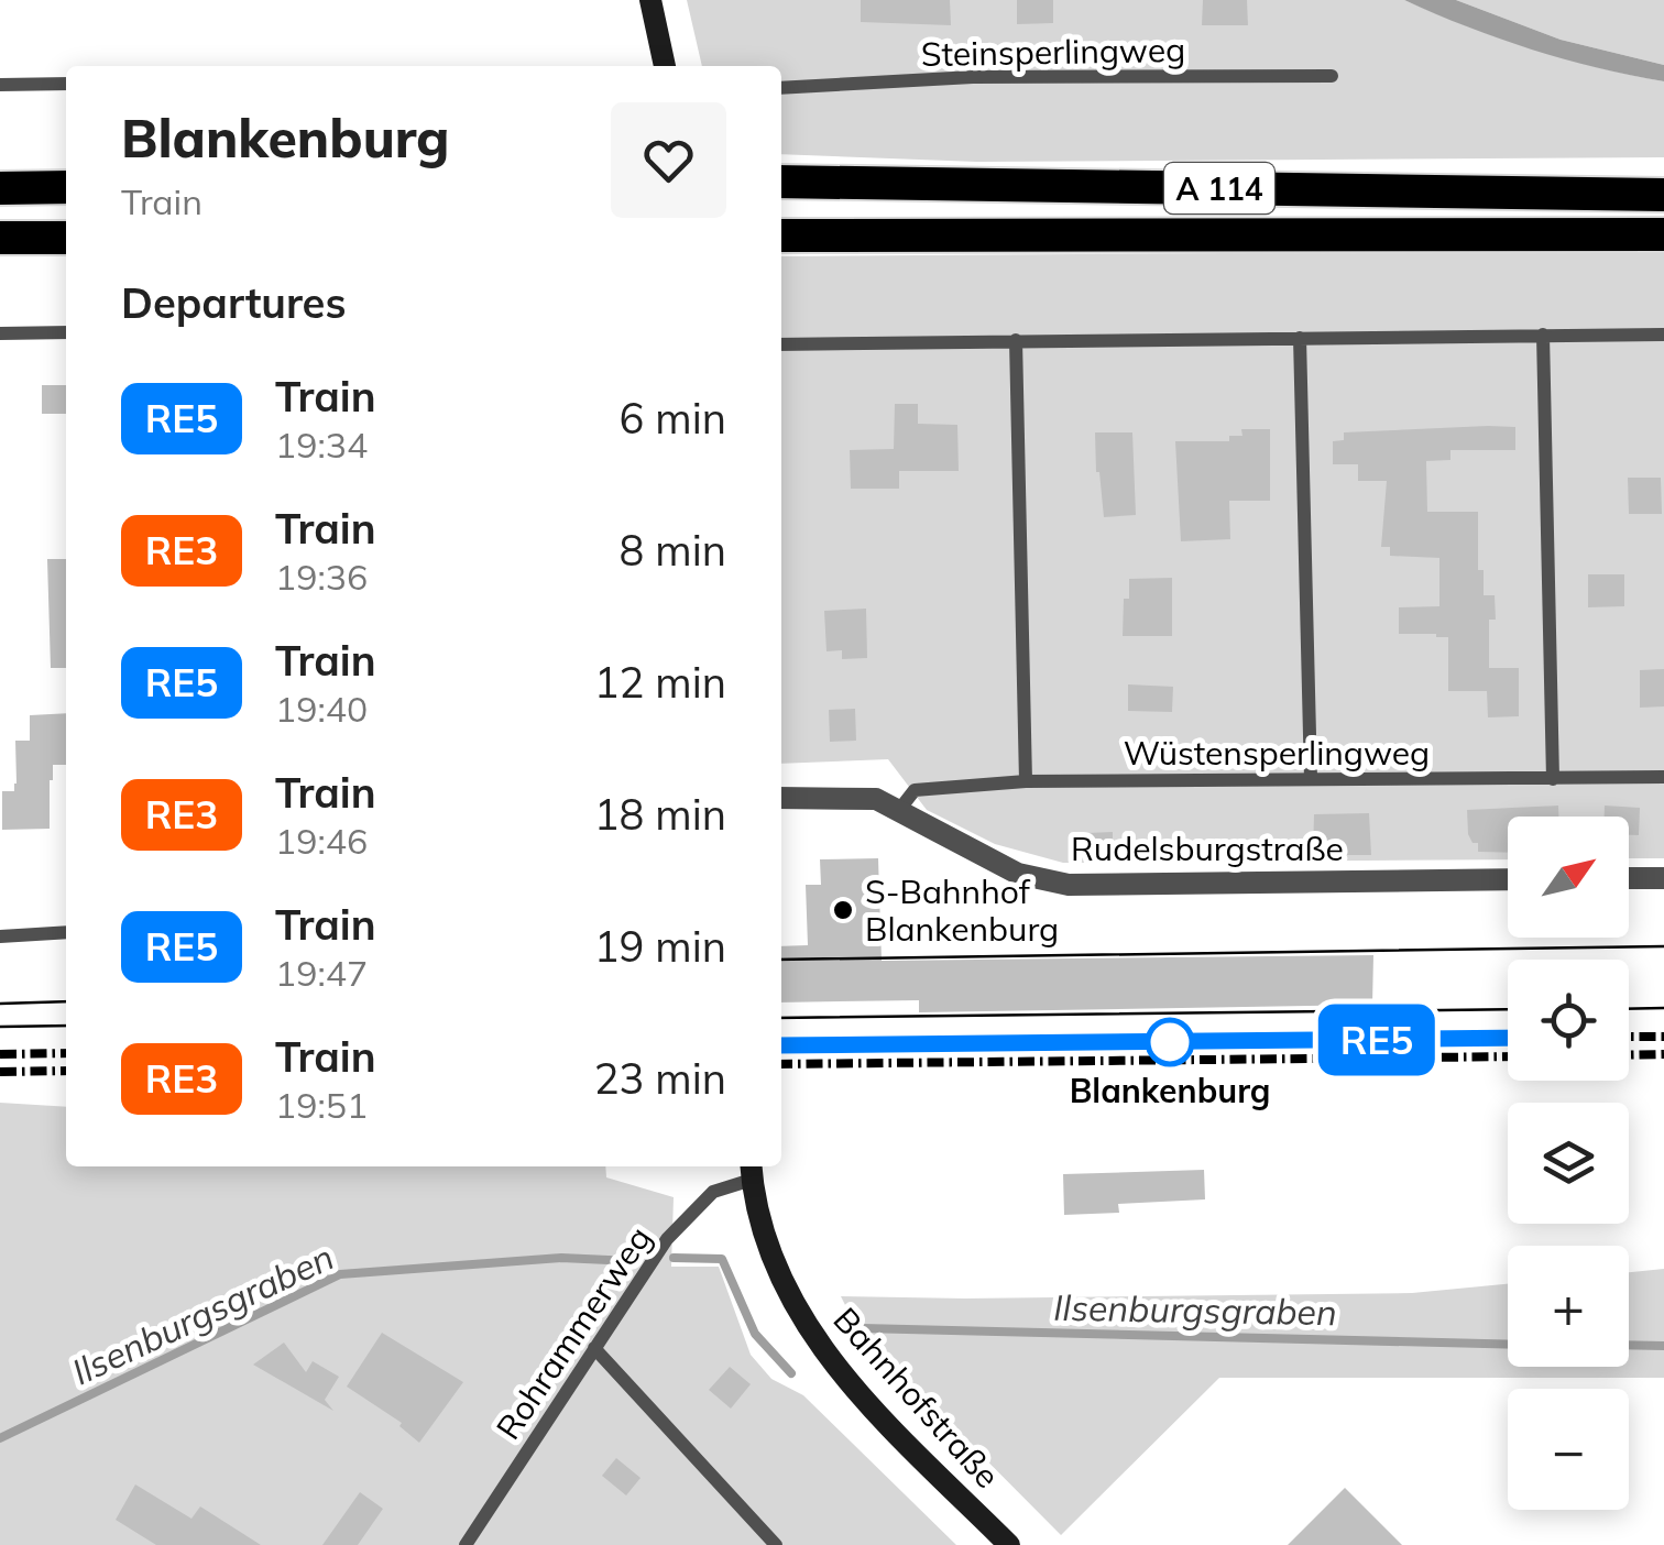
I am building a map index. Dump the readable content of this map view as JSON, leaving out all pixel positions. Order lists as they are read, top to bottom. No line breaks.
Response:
{"streets":{"highway":["A 114"],"main road":["Bahnhofstraße"],"street":["Rudelsburgstraße"],"lane":["Steinsperlingweg","Wüstensperlingweg","Rohrammerweg"]},"crossings":[["Wüstensperlingweg","Rudelsburgstraße"],["Rohrammerweg","Bahnhofstraße"]],"water":["Ilsenburgsgraben"],"places":["S-Bahnhof Blankenburg","Blankenburg"],"north":"top right","page":{"on_map":"RE5","heading":[["Blankenburg","Train"],"Departures"],"list":[{"mark":"RE5","name":"Train","note":"19:34","value":"6 min"},{"mark":"RE3","name":"Train","note":"19:36","value":"8 min"},{"mark":"RE5","name":"Train","note":"19:40","value":"12 min"},{"mark":"RE3","name":"Train","note":"19:46","value":"18 min"},{"mark":"RE5","name":"Train","note":"19:47","value":"19 min"},{"mark":"RE3","name":"Train","note":"19:51","value":"23 min"}],"map_buttons":["+","−"]}}
